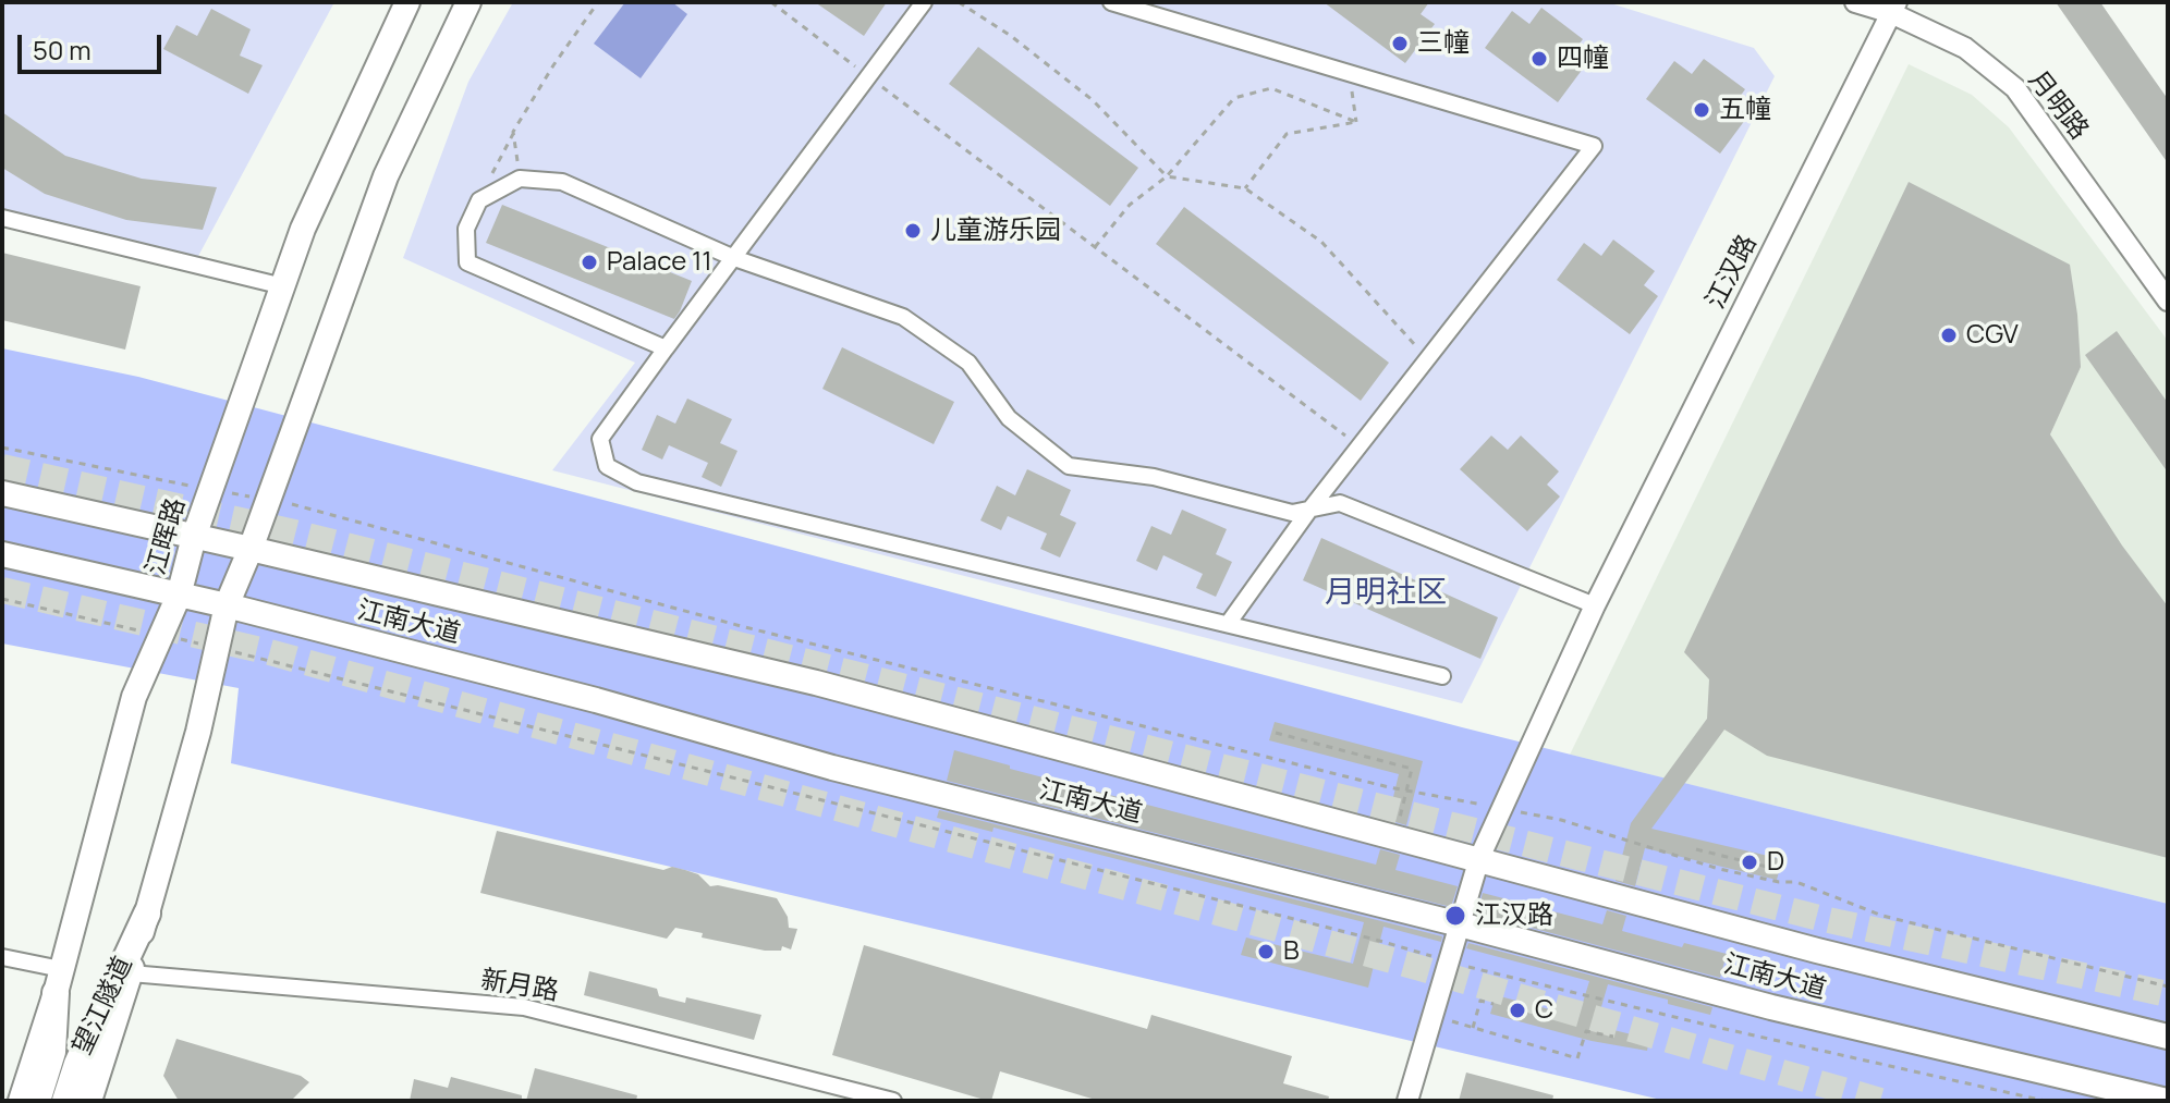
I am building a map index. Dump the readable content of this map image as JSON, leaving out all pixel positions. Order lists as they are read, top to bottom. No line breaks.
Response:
{"streets":{"highway":["望江隧道"],"main road":["江晖路","江南大道"],"street":["月明路","江汉路","新月路"]},"crossings":[["月明路","江汉路"],["江汉路","江南大道"],["江晖路","江南大道"],["江晖路","望江隧道"]],"districts":["月明社区"],"places":["三幢","四幢","五幢","儿童游乐园","Palace 11","CGV","D","江汉路","B","C"],"scale_bar":"50 m"}
